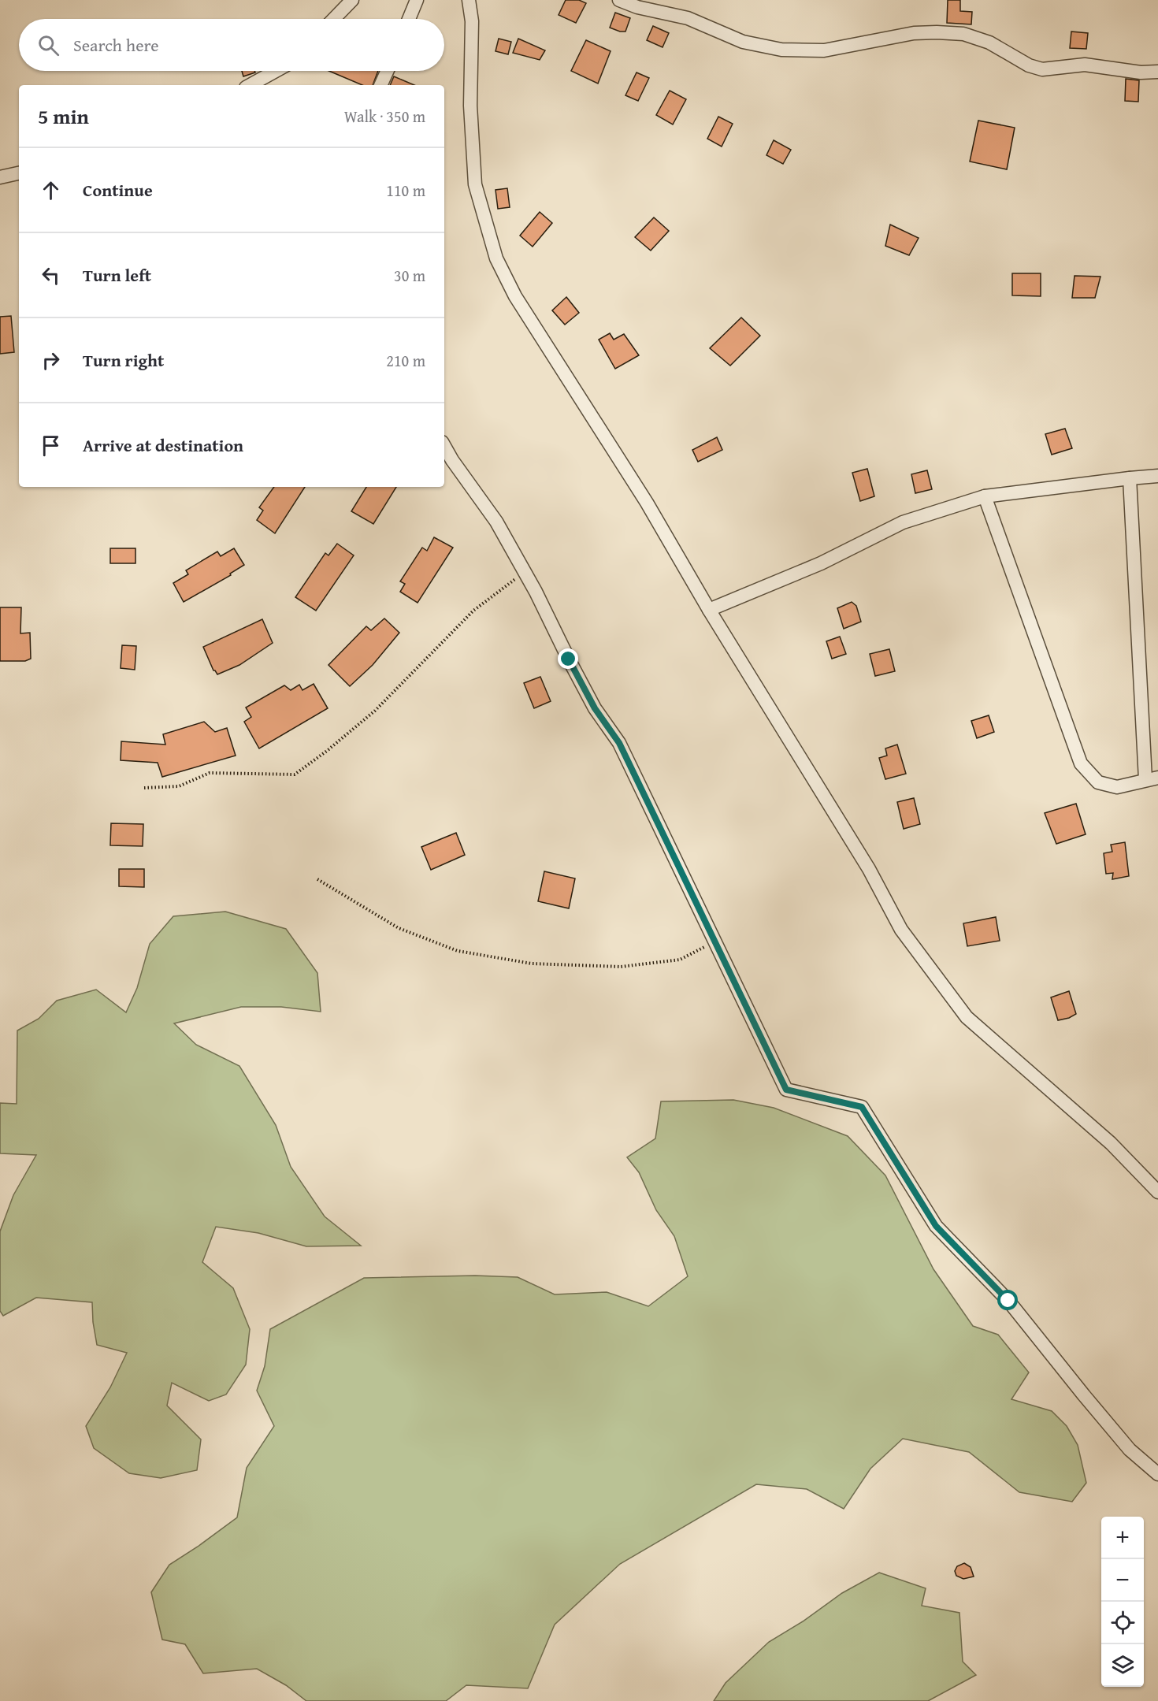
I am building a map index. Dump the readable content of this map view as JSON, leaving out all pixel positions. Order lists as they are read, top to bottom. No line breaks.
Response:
{"page":{"search":"Search here","heading":["5 min","Walk · 350 m"],"list":[["Continue","110 m"],["Turn left","30 m"],["Turn right","210 m"],"Arrive at destination"],"map_buttons":["+","−"]}}
